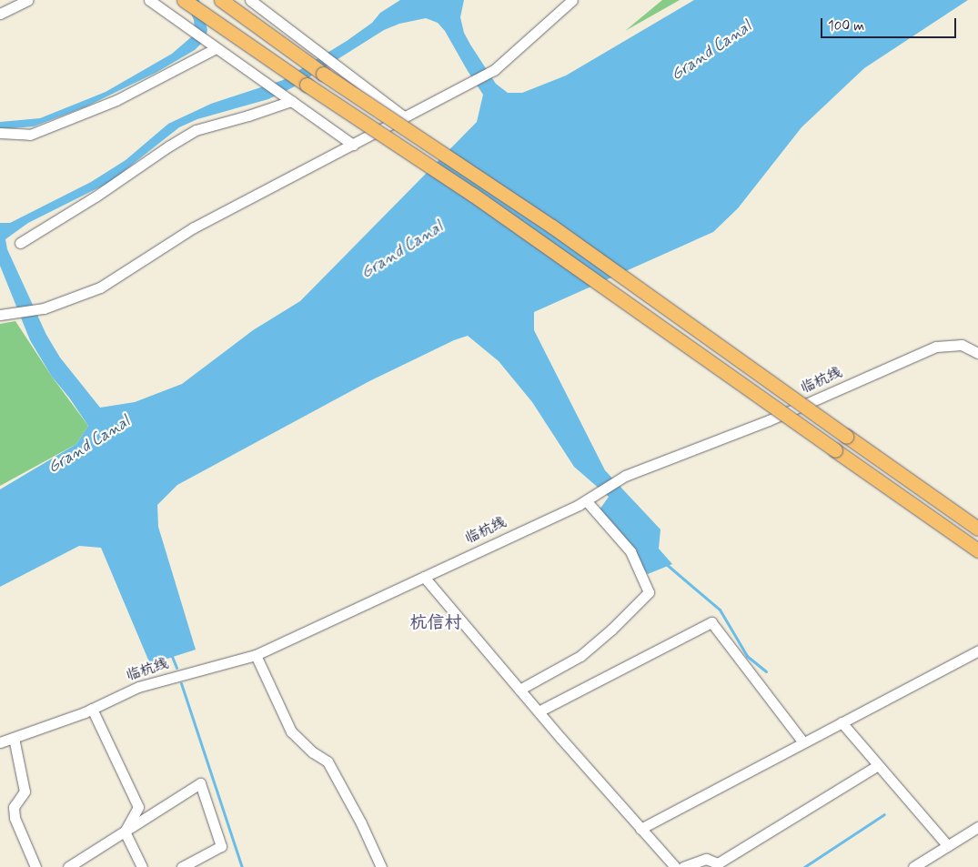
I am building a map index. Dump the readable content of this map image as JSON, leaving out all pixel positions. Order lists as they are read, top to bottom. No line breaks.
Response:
{"streets":{"street":["临杭线"]},"districts":["杭信村"],"water":["Grand Canal"],"scale_bar":"100 m"}
